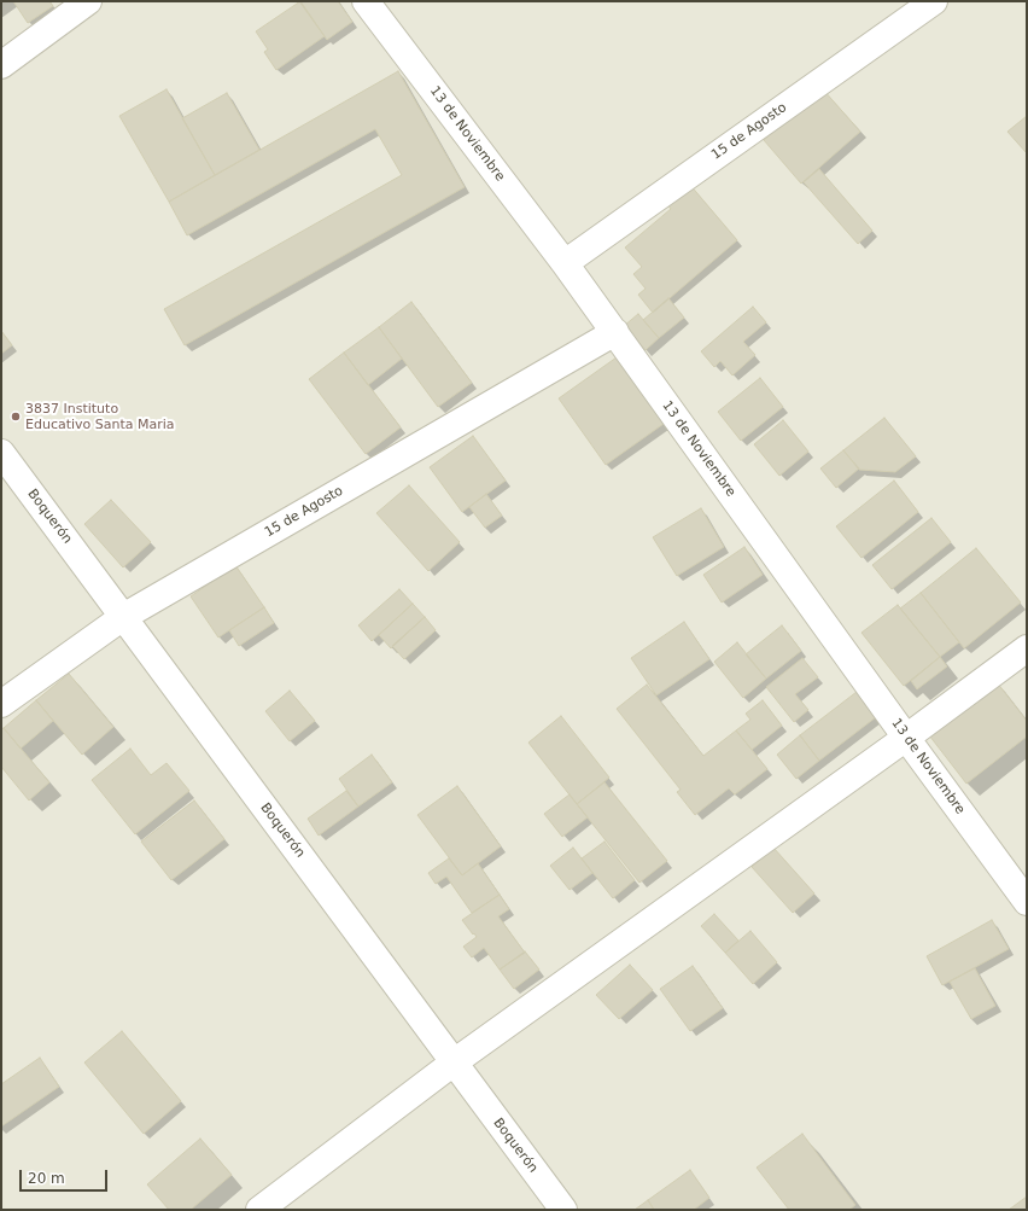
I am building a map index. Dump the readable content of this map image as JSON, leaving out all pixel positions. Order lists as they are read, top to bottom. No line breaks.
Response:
{"streets":{"street":["15 de Agosto","13 de Noviembre","Boquerón"]},"crossings":[["15 de Agosto","13 de Noviembre"],["15 de Agosto","Boquerón"]],"places":["3837 Instituto Educativo Santa Maria"],"scale_bar":"20 m"}
